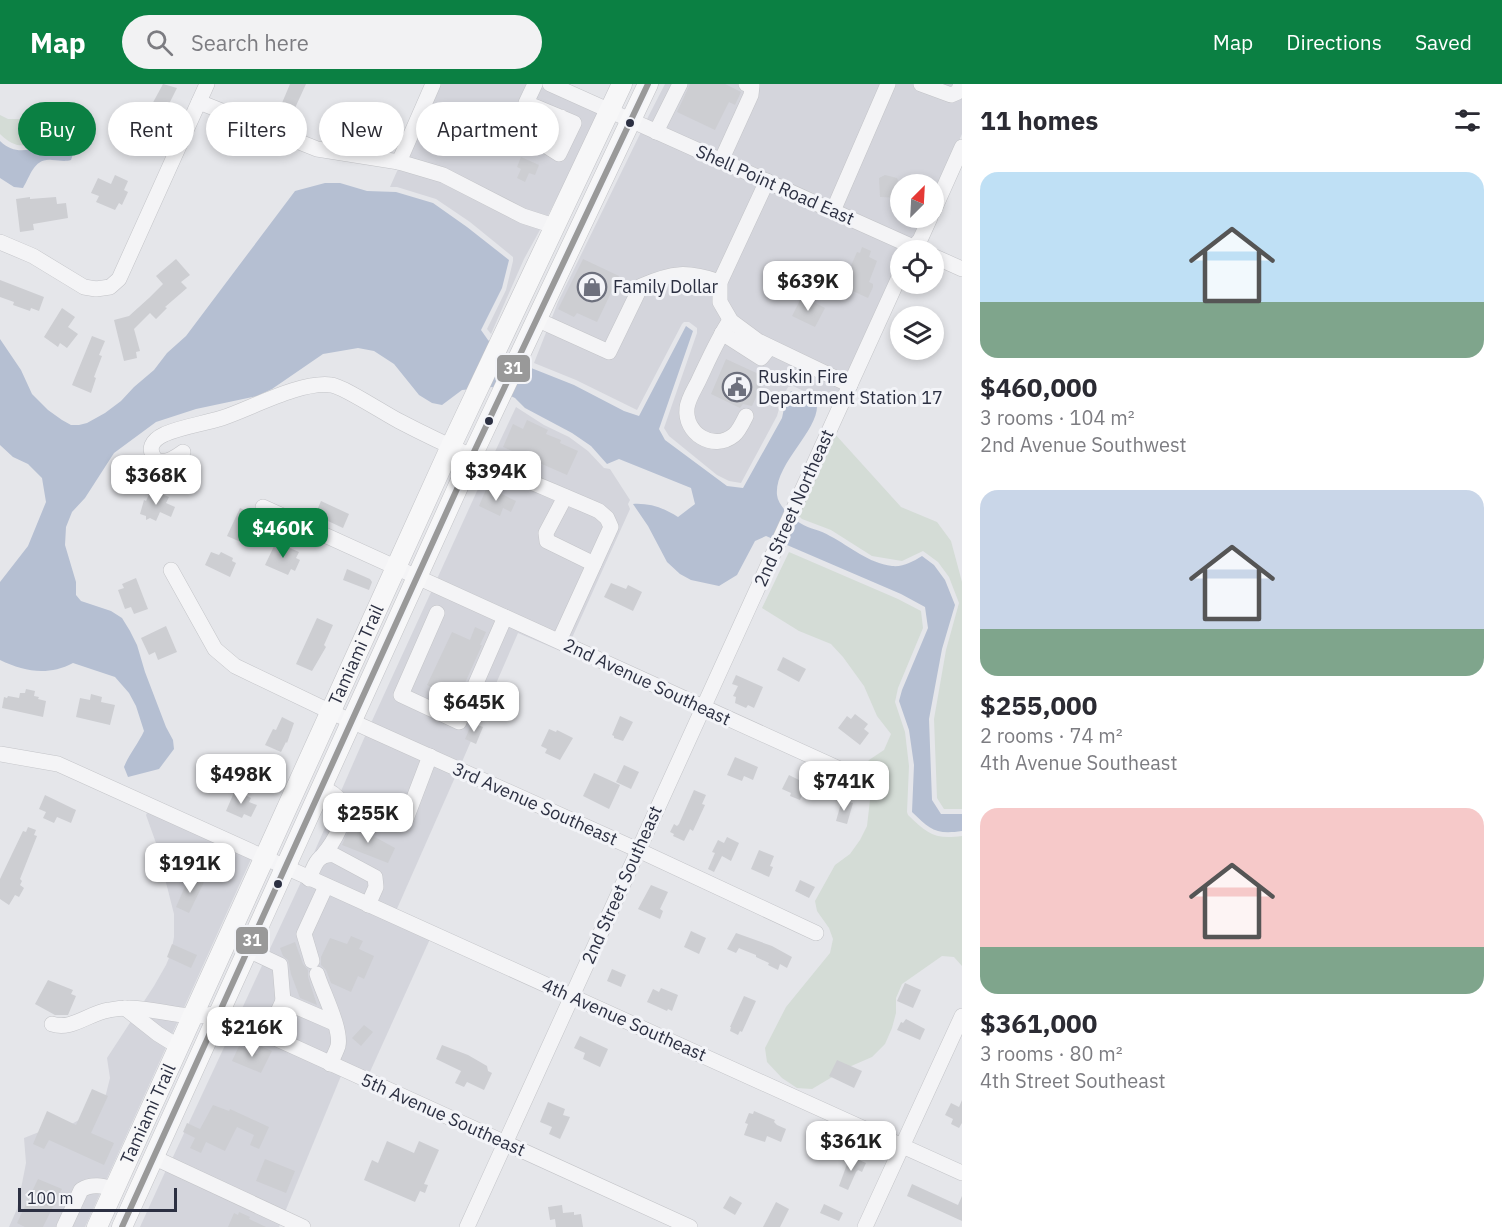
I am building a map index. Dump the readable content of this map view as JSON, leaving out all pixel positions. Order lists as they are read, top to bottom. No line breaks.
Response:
{"streets":{"main road":["Tamiami Trail"],"street":["Shell Point Road East","2nd Street Northeast","2nd Avenue Southeast","3rd Avenue Southeast","2nd Street Southeast","4th Avenue Southeast","5th Avenue Southeast"]},"crossings":[["Shell Point Road East","Tamiami Trail"],["2nd Street Northeast","2nd Avenue Southeast"],["2nd Street Northeast","2nd Street Southeast"],["Tamiami Trail","2nd Avenue Southeast"],["Tamiami Trail","3rd Avenue Southeast"],["Tamiami Trail","4th Avenue Southeast"],["Tamiami Trail","5th Avenue Southeast"],["2nd Avenue Southeast","2nd Street Southeast"],["3rd Avenue Southeast","2nd Street Southeast"],["2nd Street Southeast","4th Avenue Southeast"],["2nd Street Southeast","5th Avenue Southeast"]],"places":{"shop":["Family Dollar"],"public building":["Ruskin Fire Department Station 17"]},"lines":["transit line 31"],"scale_bar":"100 m","north":"top right","page":{"header":"Map","search":"Search here","nav":["Map","Directions","Saved"],"heading":"11 homes","chip":["Buy","Rent","Filters","New","Apartment"],"list":[{"name":"$460,000","note":"3 rooms · 104 m² · 2nd Avenue Southwest"},{"name":"$255,000","note":"2 rooms · 74 m² · 4th Avenue Southeast"},{"name":"$361,000","note":"3 rooms · 80 m² · 4th Street Southeast"}],"price":["$639K","$394K","$368K","$460K","$645K","$498K","$741K","$255K","$191K","$216K","$361K"],"scale":"100 m"}}
